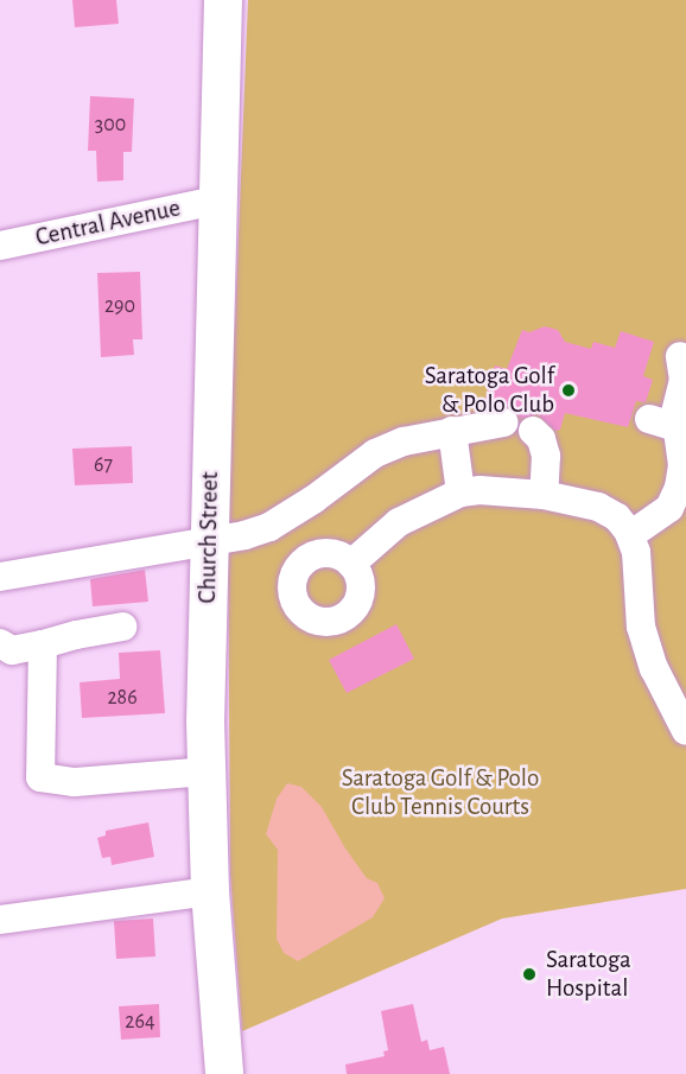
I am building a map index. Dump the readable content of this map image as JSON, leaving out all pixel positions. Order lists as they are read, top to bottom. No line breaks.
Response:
{"streets":{"main road":["Church Street"],"street":["Central Avenue"]},"crossings":[["Central Avenue","Church Street"]],"parks":["Saratoga Golf & Polo Club Tennis Courts"],"places":["Saratoga Golf & Polo Club","Saratoga Hospital"],"house_numbers":["300","290","67","286","264"]}
